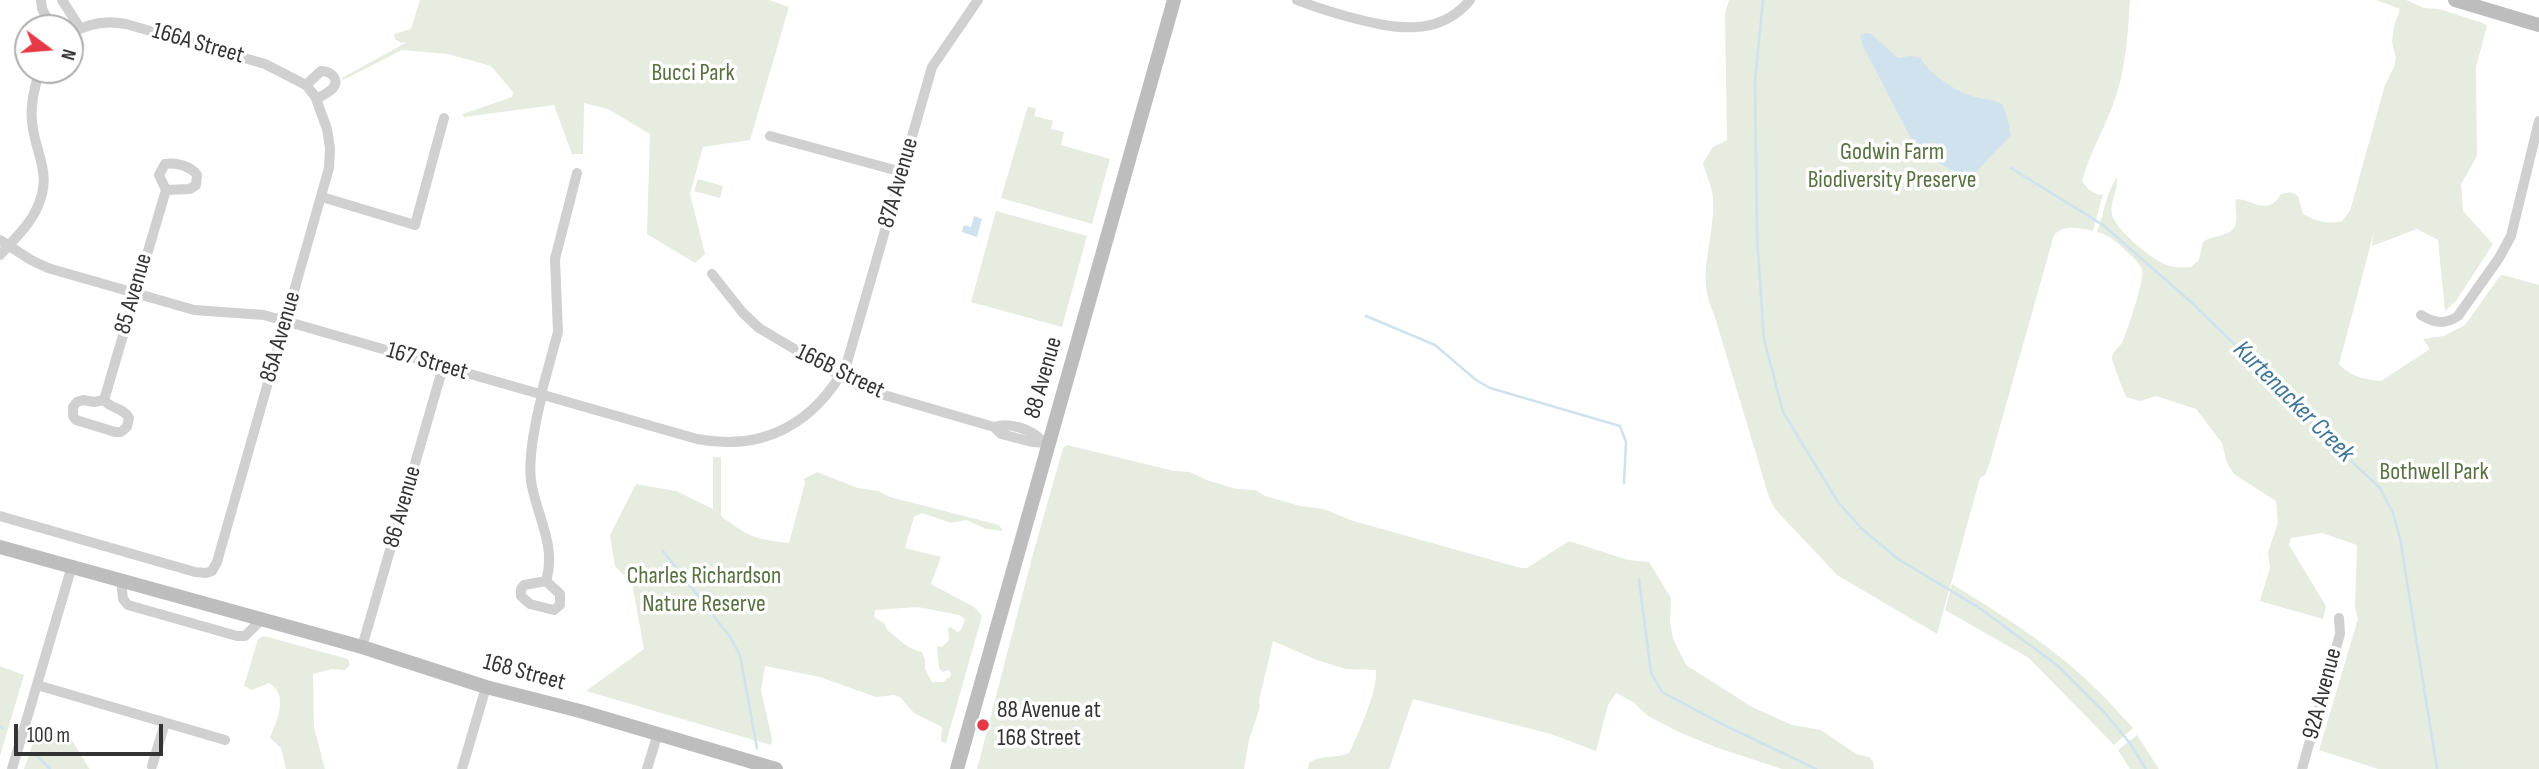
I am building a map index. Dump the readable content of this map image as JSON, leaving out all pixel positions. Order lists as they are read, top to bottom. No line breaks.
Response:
{"streets":{"main road":["88 Avenue","168 Street"],"street":["166A Street","87A Avenue","85 Avenue","85A Avenue","167 Street","166B Street","86 Avenue","92A Avenue"]},"crossings":[["166A Street","85A Avenue"],["87A Avenue","167 Street"],["87A Avenue","166B Street"],["85 Avenue","167 Street"],["85A Avenue","167 Street"],["167 Street","166B Street"],["167 Street","86 Avenue"],["166B Street","88 Avenue"],["86 Avenue","168 Street"]],"water":["Kurtenacker Creek"],"parks":["Bucci Park","Godwin Farm Biodiversity Preserve","Bothwell Park","Charles Richardson Nature Reserve"],"places":["88 Avenue at 168 Street"],"scale_bar":"100 m","north":"right"}
